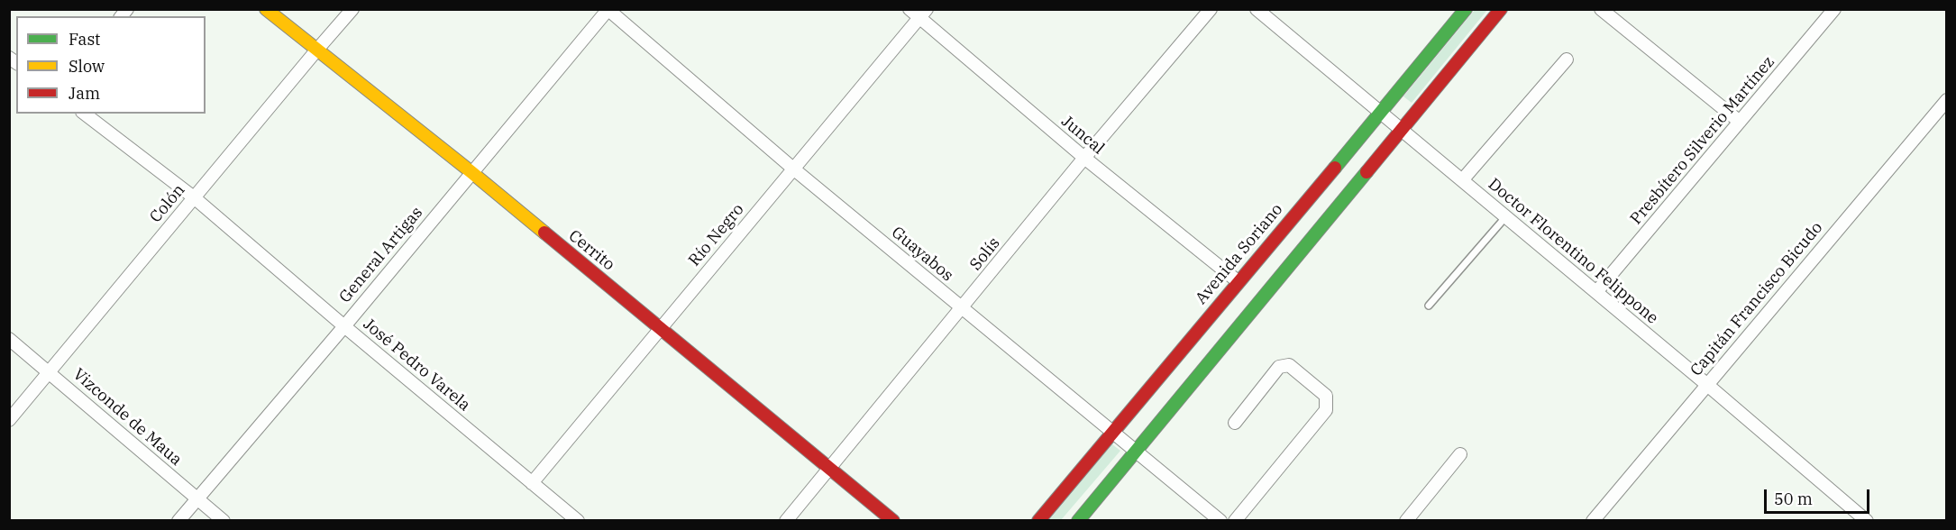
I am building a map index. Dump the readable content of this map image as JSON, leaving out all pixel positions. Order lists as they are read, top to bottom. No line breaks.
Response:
{"streets":{"street":["Juncal","Presbítero Silverio Martínez","Colón","Río Negro","Cerrito","Doctor Florentino Felippone","Guayabos","Solís","Avenida Soriano","General Artigas","Capitán Francisco Bicudo","José Pedro Varela","Vizconde de Maua"]},"crossings":[["Juncal","Río Negro"],["Juncal","Solís"],["Juncal","Avenida Soriano"],["Presbítero Silverio Martínez","Doctor Florentino Felippone"],["Colón","Cerrito"],["Colón","José Pedro Varela"],["Colón","Vizconde de Maua"],["Río Negro","Cerrito"],["Río Negro","Guayabos"],["Río Negro","José Pedro Varela"],["Cerrito","Solís"],["Cerrito","General Artigas"],["Doctor Florentino Felippone","Avenida Soriano"],["Doctor Florentino Felippone","Capitán Francisco Bicudo"],["Guayabos","Solís"],["Guayabos","Avenida Soriano"],["Guayabos","General Artigas"],["General Artigas","José Pedro Varela"],["General Artigas","Vizconde de Maua"]],"legend":["Fast","Slow","Jam"],"scale_bar":"50 m"}
